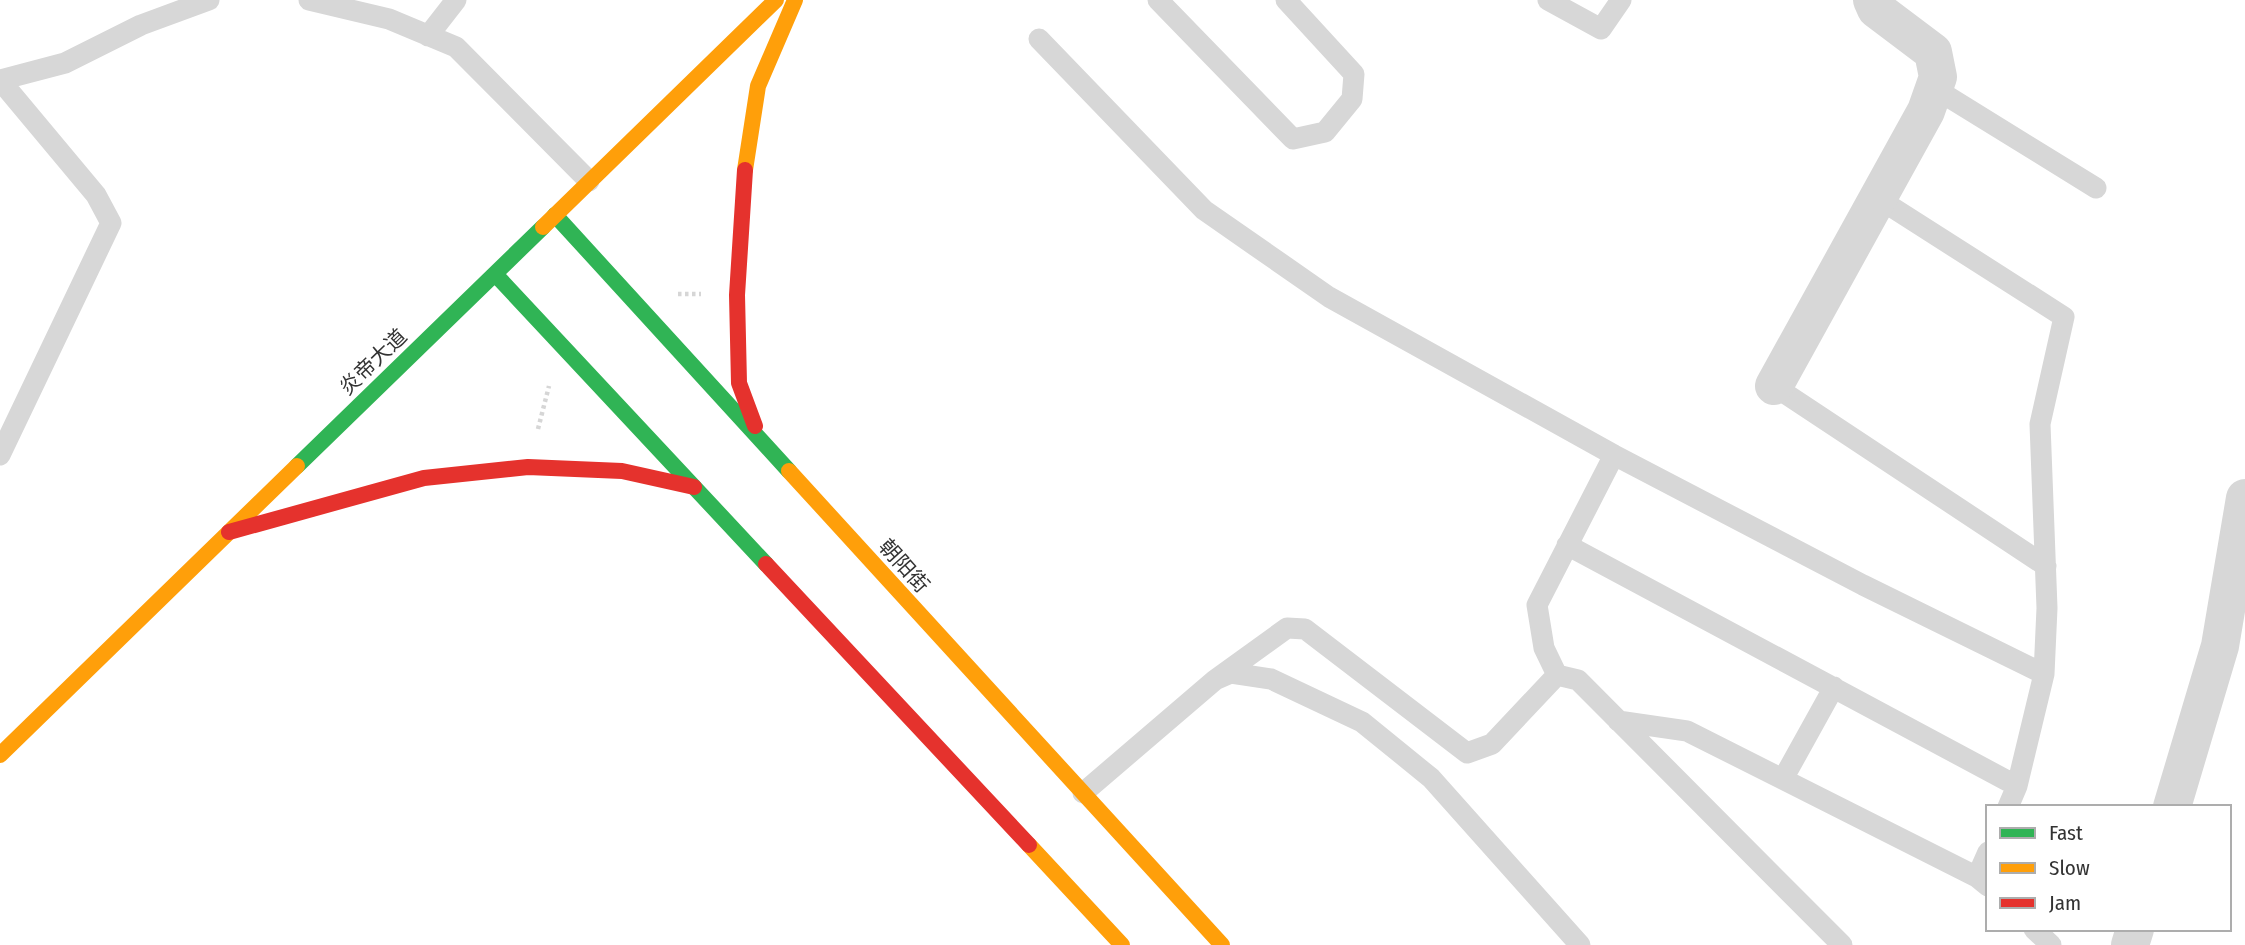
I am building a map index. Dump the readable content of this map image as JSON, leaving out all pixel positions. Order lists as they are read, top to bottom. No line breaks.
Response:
{"streets":{"street":["炎帝大道","朝阳街"]},"crossings":[["炎帝大道","朝阳街"]],"legend":["Fast","Slow","Jam"]}
